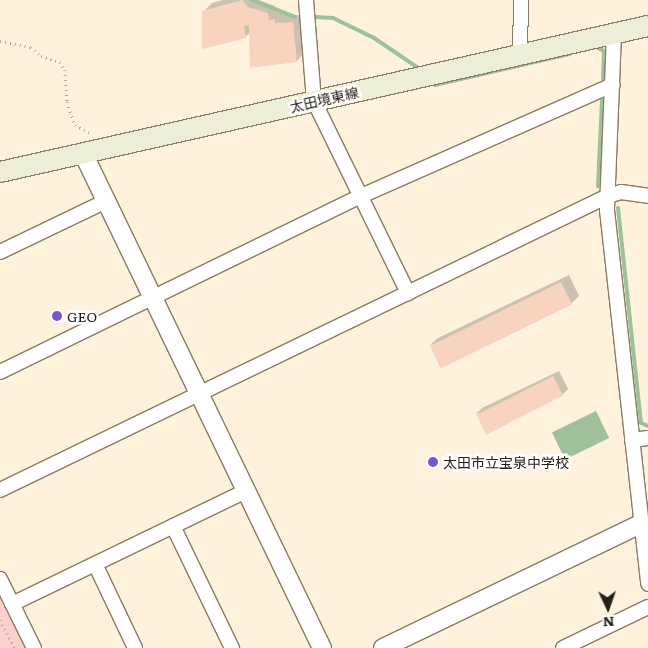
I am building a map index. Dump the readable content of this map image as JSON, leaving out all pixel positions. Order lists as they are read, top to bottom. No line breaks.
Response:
{"streets":{"main road":["太田境東線"]},"places":["GEO","太田市立宝泉中学校"],"north":"bottom"}
